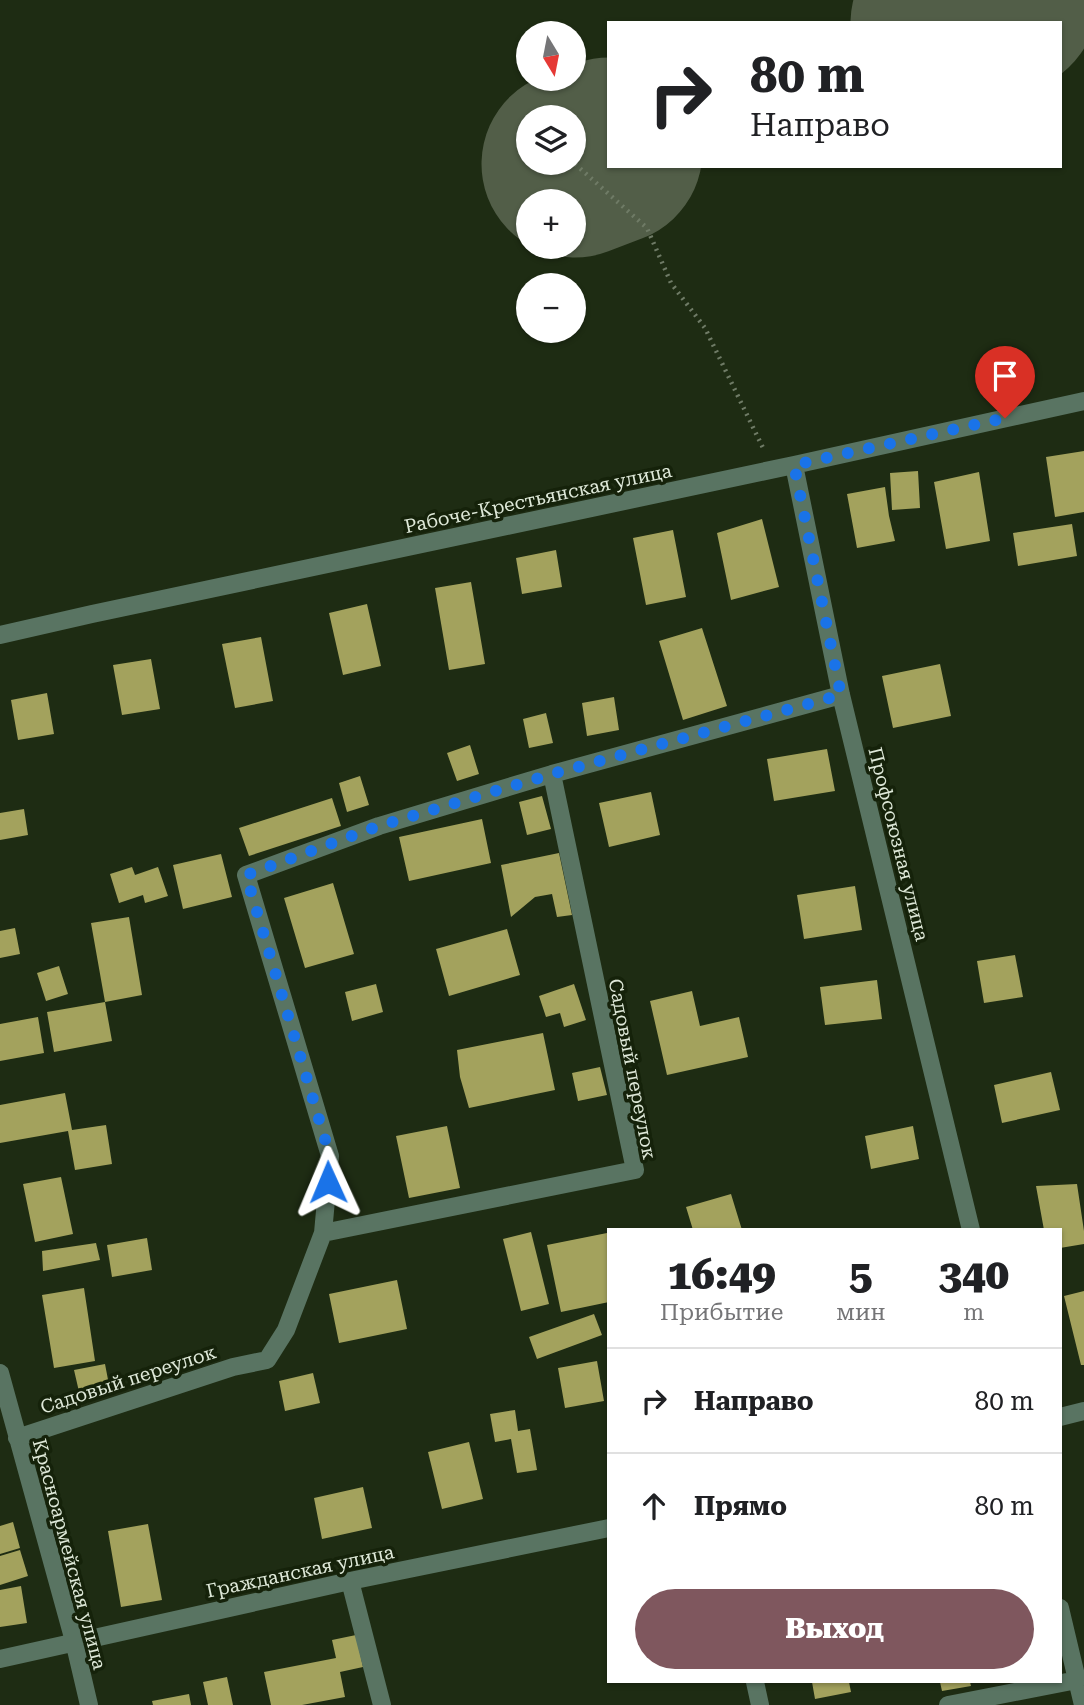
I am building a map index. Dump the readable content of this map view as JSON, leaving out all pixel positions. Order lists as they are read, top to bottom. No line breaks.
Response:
{"streets":{"street":["Рабоче-Крестьянская улица","Профсоюзная улица","Садовый переулок","Красноармейская улица","Гражданская улица"]},"crossings":[["Рабоче-Крестьянская улица","Профсоюзная улица"],["Садовый переулок","Красноармейская улица"],["Красноармейская улица","Гражданская улица"]],"north":"bottom","page":{"map_buttons":["+","−"],"turn":["80 m","Направо"],"eta":["16:49","Прибытие","5","мин","340","m"],"list":[{"name":"Направо","value":"80 m"},{"name":"Прямо","value":"80 m"}],"buttons":"Выход"}}
